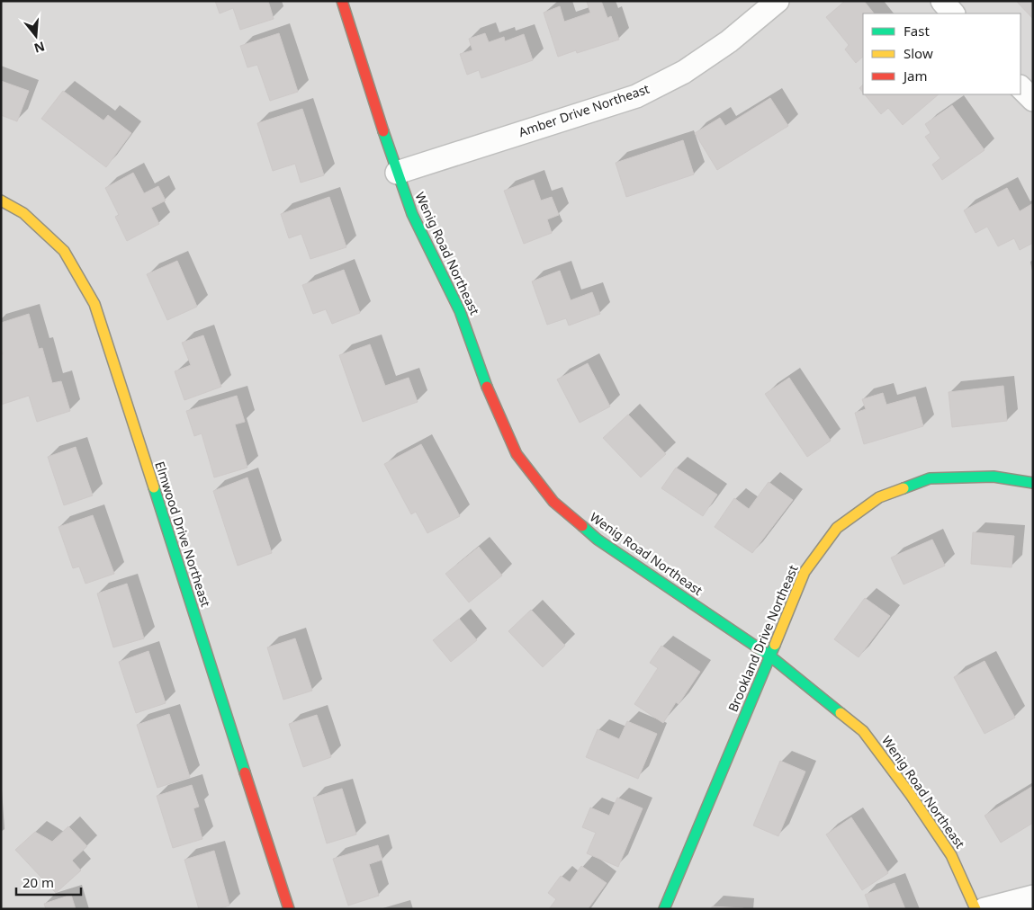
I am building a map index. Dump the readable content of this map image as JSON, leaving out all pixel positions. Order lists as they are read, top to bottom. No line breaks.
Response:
{"streets":{"street":["Amber Drive Northeast","Wenig Road Northeast","Elmwood Drive Northeast","Brookland Drive Northeast"]},"crossings":[["Amber Drive Northeast","Wenig Road Northeast"],["Wenig Road Northeast","Brookland Drive Northeast"]],"legend":["Fast","Slow","Jam"],"scale_bar":"20 m","north":"bottom"}
